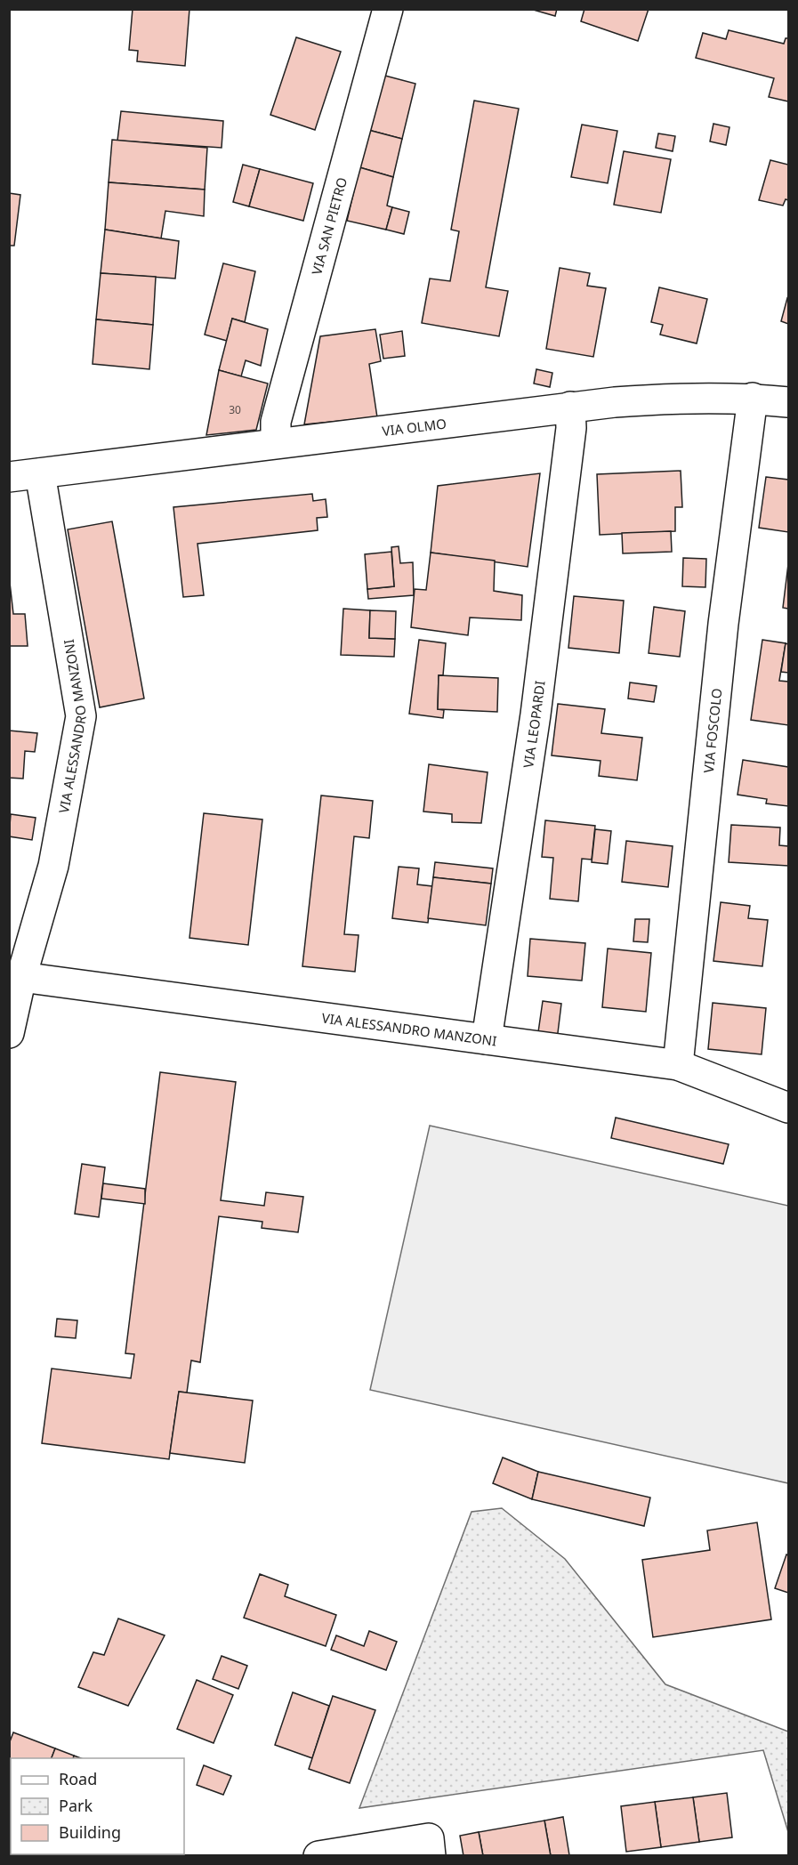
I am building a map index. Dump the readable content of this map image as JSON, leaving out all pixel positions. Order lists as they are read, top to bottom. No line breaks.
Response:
{"streets":{"street":["VIA SAN PIETRO","VIA OLMO","VIA LEOPARDI","VIA ALESSANDRO MANZONI","VIA FOSCOLO"]},"crossings":[["VIA SAN PIETRO","VIA OLMO"],["VIA OLMO","VIA LEOPARDI"],["VIA OLMO","VIA ALESSANDRO MANZONI"],["VIA OLMO","VIA FOSCOLO"],["VIA LEOPARDI","VIA ALESSANDRO MANZONI"],["VIA ALESSANDRO MANZONI","VIA FOSCOLO"]],"house_numbers":["30"],"legend":["Road","Park","Building"]}
